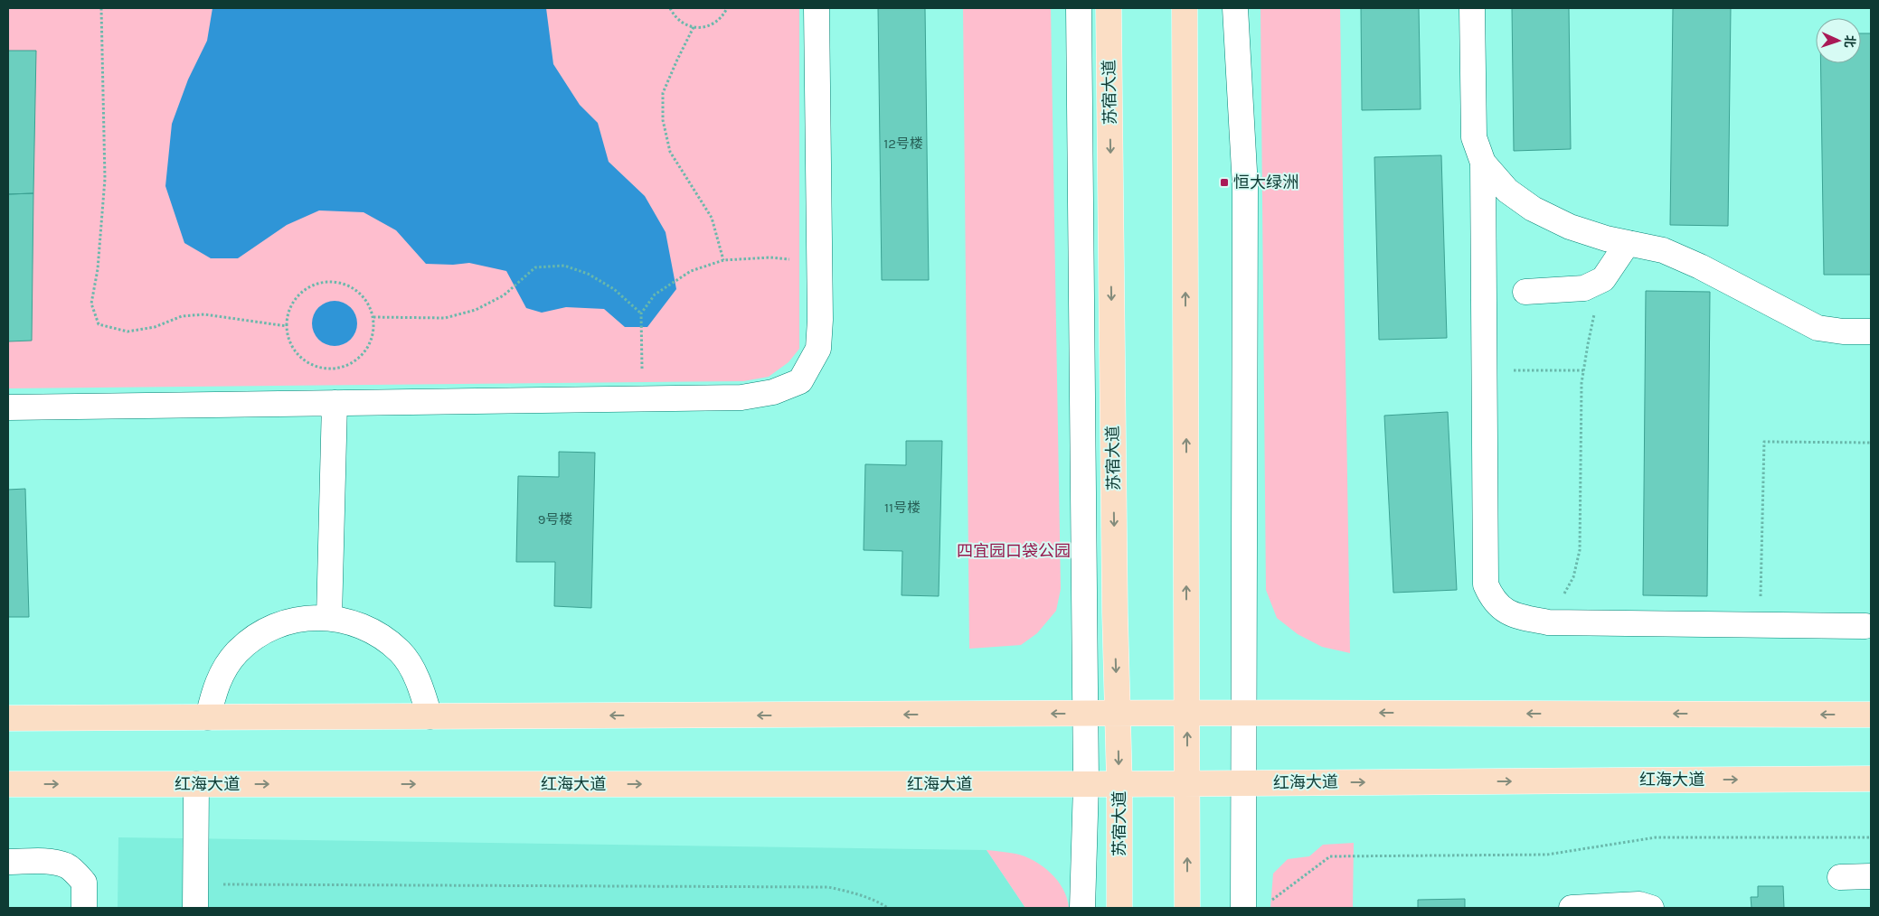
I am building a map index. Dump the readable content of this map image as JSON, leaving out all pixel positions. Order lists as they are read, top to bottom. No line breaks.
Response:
{"streets":{"main road":["苏宿大道","红海大道"]},"crossings":[["苏宿大道","红海大道"]],"parks":["四宜园口袋公园"],"places":{"transit":["恒大绿洲"]},"house_numbers":["12号楼","11号楼","9号楼"],"north":"right"}
